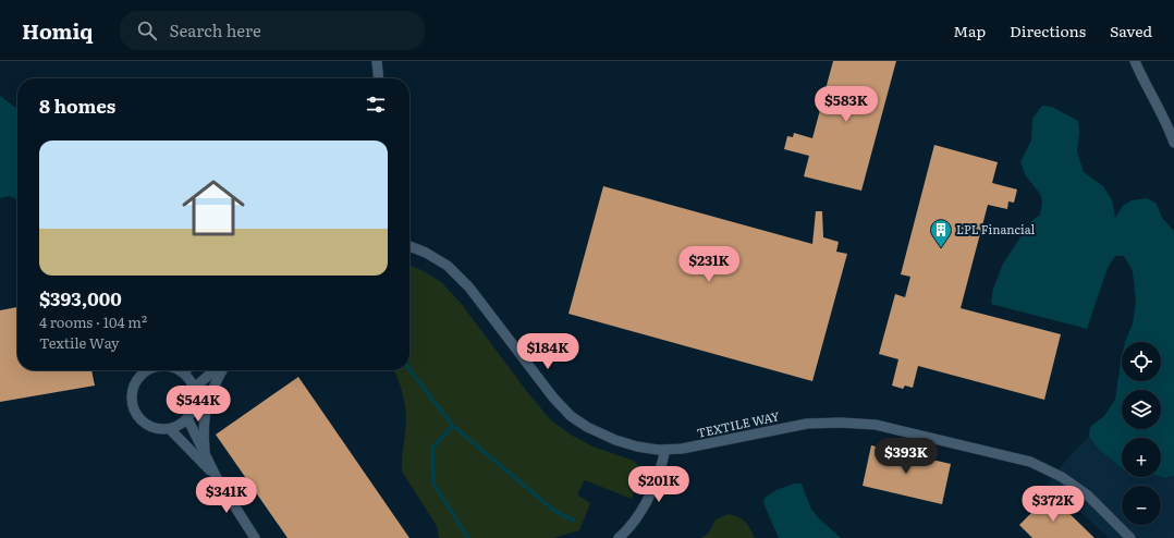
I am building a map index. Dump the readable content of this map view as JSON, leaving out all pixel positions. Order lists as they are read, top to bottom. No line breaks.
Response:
{"streets":{"street":["TEXTILE WAY"]},"places":{"building":["LPL Financial"]},"page":{"header":"Homiq","search":"Search here","nav":["Map","Directions","Saved"],"heading":"8 homes","price":["$583K","$231K","$184K","$544K","$393K","$201K","$341K","$372K"],"list":[{"name":"$393,000","note":"4 rooms · 104 m² · Textile Way"}],"map_buttons":["+","−"]}}
